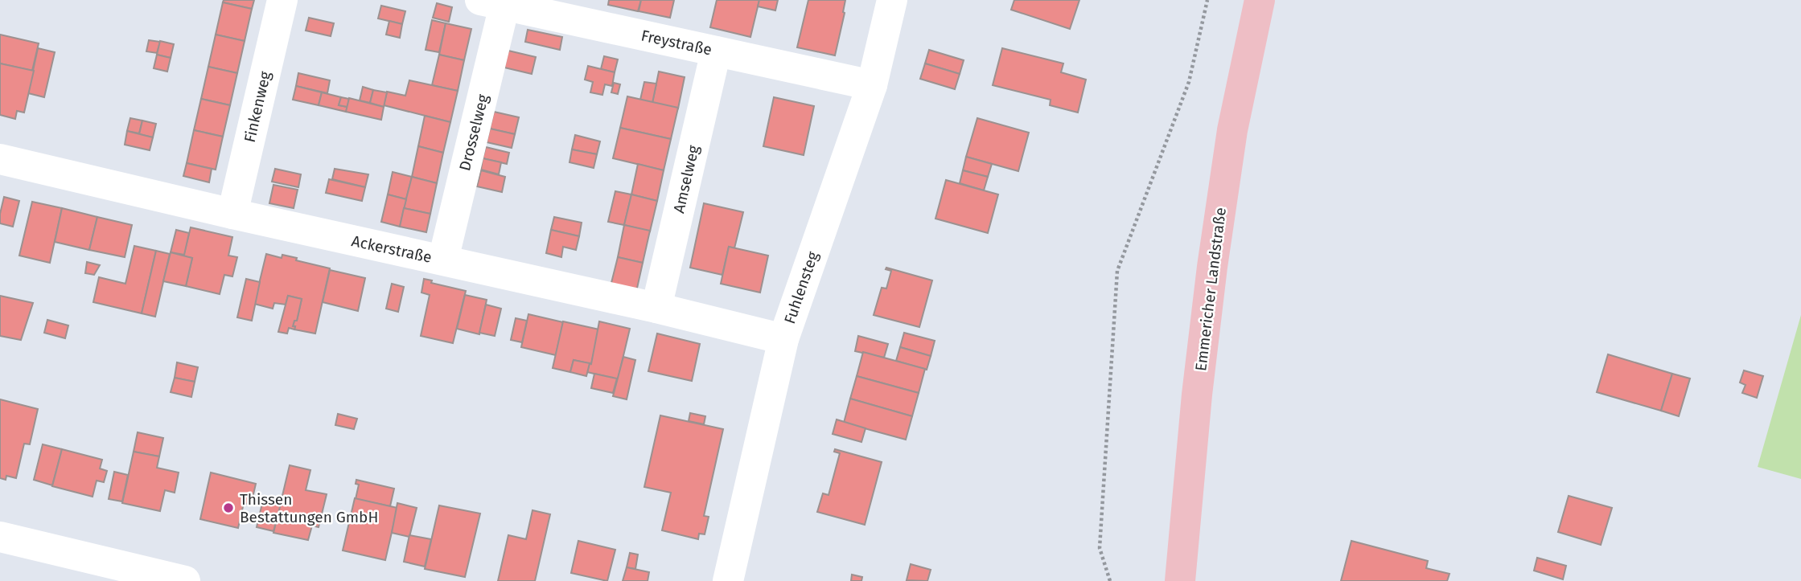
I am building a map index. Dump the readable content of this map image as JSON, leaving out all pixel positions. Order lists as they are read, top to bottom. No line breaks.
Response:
{"streets":{"main road":["Emmericher Landstraße"],"street":["Freystraße","Finkenweg","Drosselweg","Amselweg","Ackerstraße","Fuhlensteg"]},"crossings":[["Freystraße","Drosselweg"],["Freystraße","Amselweg"],["Freystraße","Fuhlensteg"],["Finkenweg","Ackerstraße"],["Drosselweg","Ackerstraße"],["Amselweg","Ackerstraße"],["Ackerstraße","Fuhlensteg"]],"places":["Thissen Bestattungen GmbH"]}
